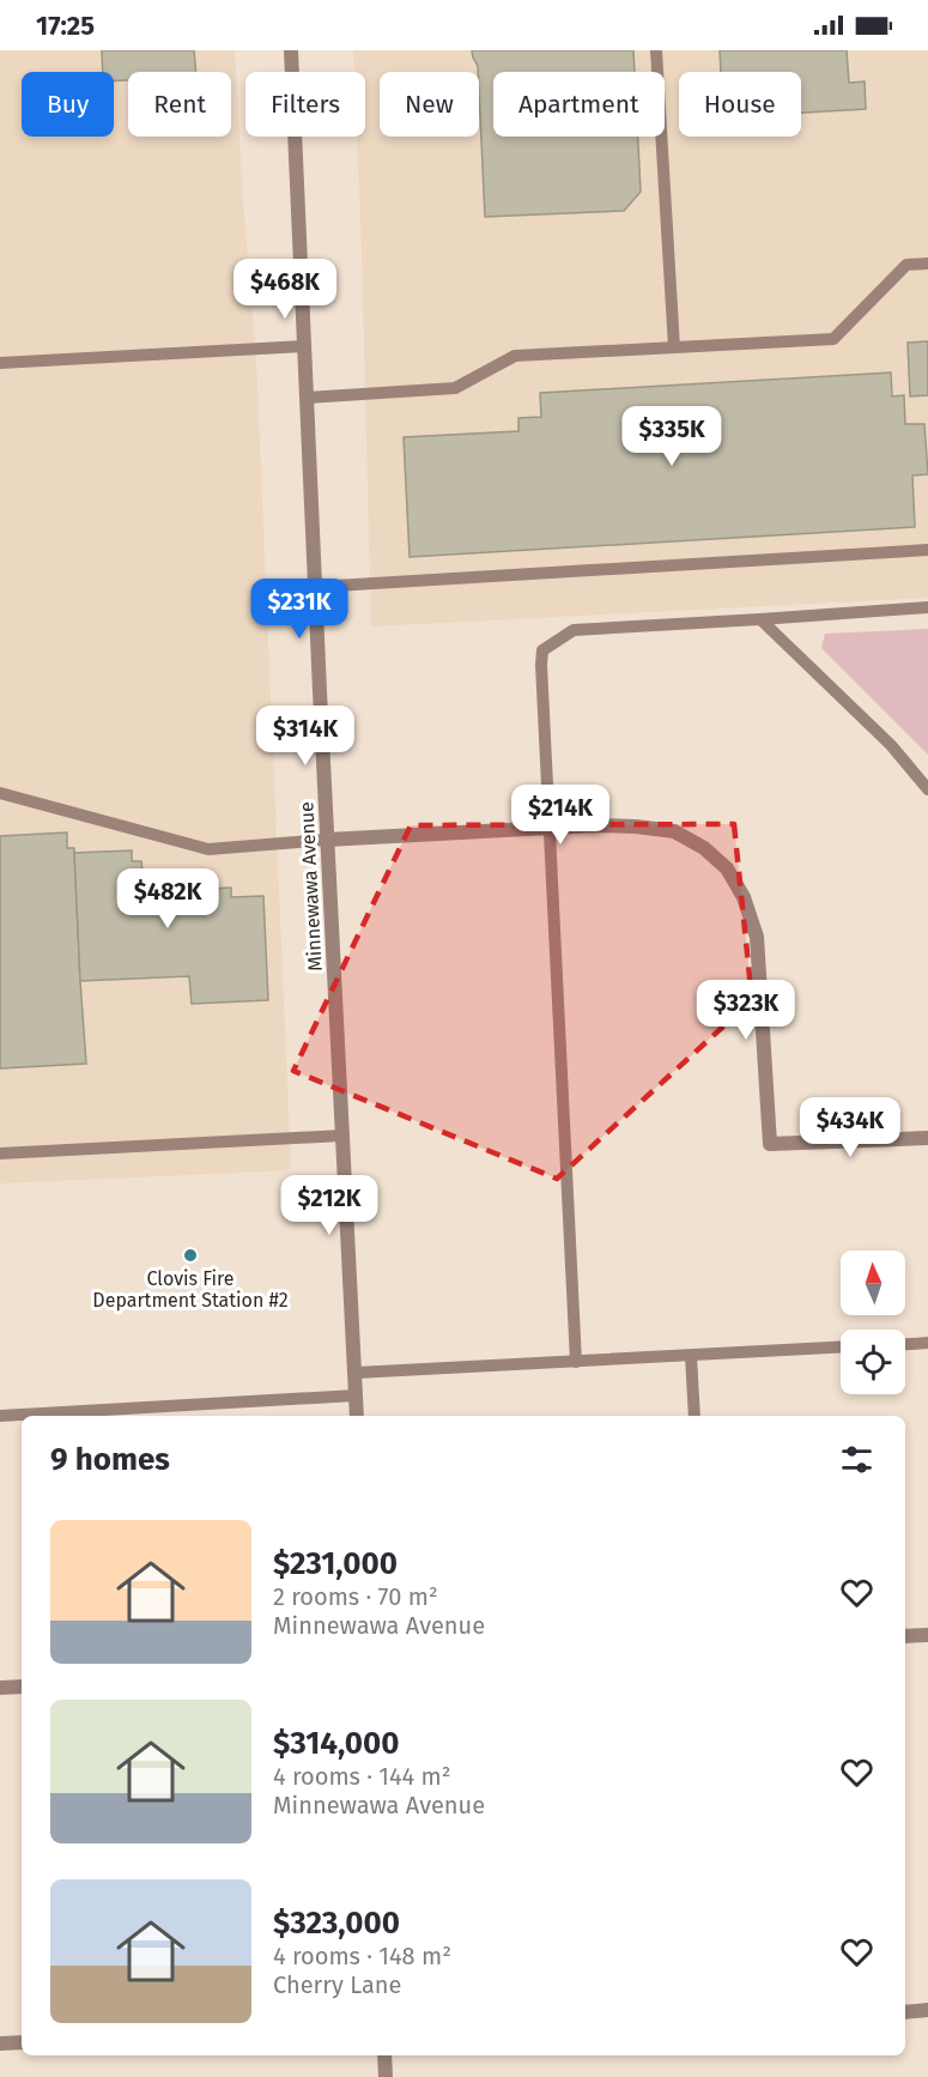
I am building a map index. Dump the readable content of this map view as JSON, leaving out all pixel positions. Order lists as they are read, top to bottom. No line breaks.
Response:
{"streets":{"street":["Minnewawa Avenue"]},"places":["Clovis Fire Department Station #2"],"north":"top","page":{"status":"17:25","chip":["Buy","Rent","Filters","New","Apartment","House"],"price":["$468K","$335K","$231K","$314K","$214K","$482K","$323K","$434K","$212K"],"heading":"9 homes","list":[{"name":"$231,000","note":"2 rooms · 70 m² · Minnewawa Avenue"},{"name":"$314,000","note":"4 rooms · 144 m² · Minnewawa Avenue"},{"name":"$323,000","note":"4 rooms · 148 m² · Cherry Lane"}]}}
